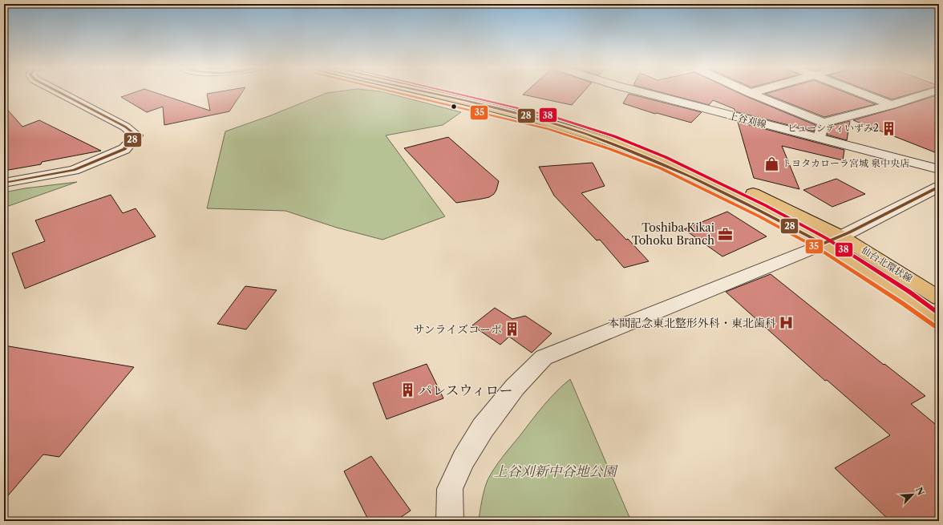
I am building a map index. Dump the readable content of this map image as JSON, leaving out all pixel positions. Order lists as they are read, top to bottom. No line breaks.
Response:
{"streets":{"main road":["仙台北環状線"],"street":["上谷刈線"]},"parks":["上谷刈新中谷地公園"],"places":{"building":["ビューシティいずみ2","サンライズコーポ","パレスウィロー"],"shop":["トヨタカローラ宮城 泉中央店"],"office":["Toshiba Kikai Tohoku Branch"],"hospital":["本間記念東北整形外科・東北歯科"]},"lines":["transit line 28","transit line 35","transit line 38"],"north":"top right"}
